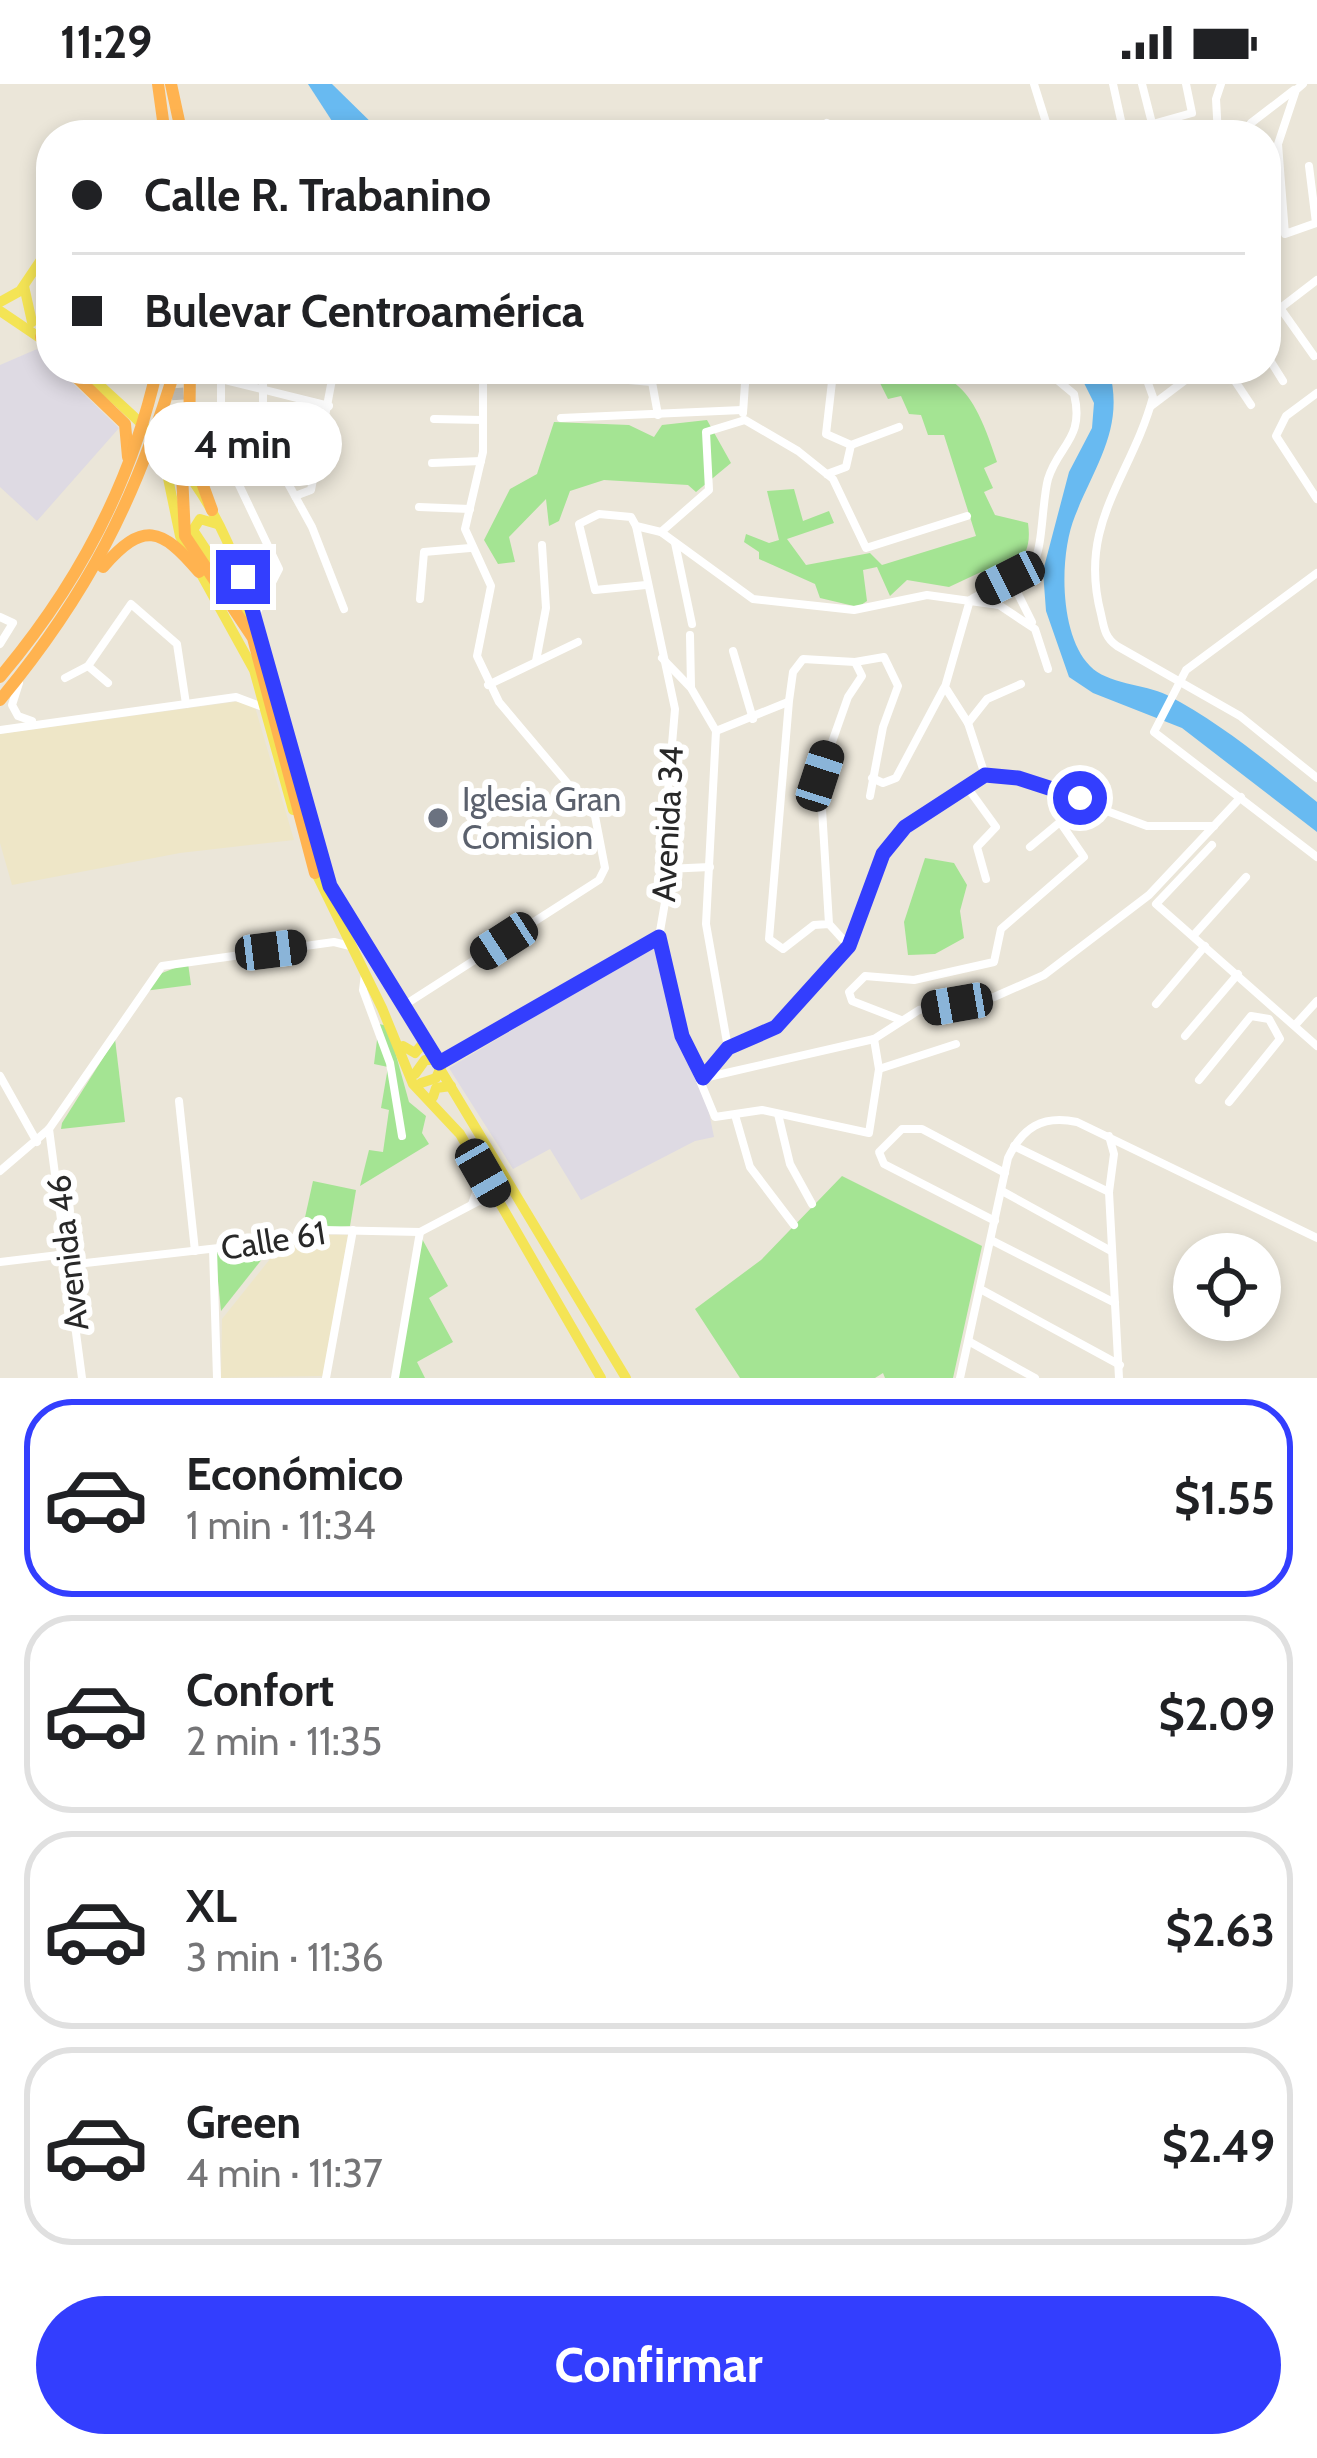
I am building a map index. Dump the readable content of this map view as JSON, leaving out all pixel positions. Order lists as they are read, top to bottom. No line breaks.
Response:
{"streets":{"street":["Avenida 34","Calle 61","Avenida 46"]},"crossings":[["Calle 61","Avenida 46"]],"places":["Iglesia Gran Comision"],"page":{"status":"11:29","banner":["Calle R. Trabanino","Bulevar Centroamérica"],"bubble":"4 min","list":[{"name":"Económico","note":"1 min · 11:34","value":"$1.55"},{"name":"Confort","note":"2 min · 11:35","value":"$2.09"},{"name":"XL","note":"3 min · 11:36","value":"$2.63"},{"name":"Green","note":"4 min · 11:37","value":"$2.49"}],"buttons":"Confirmar"}}
